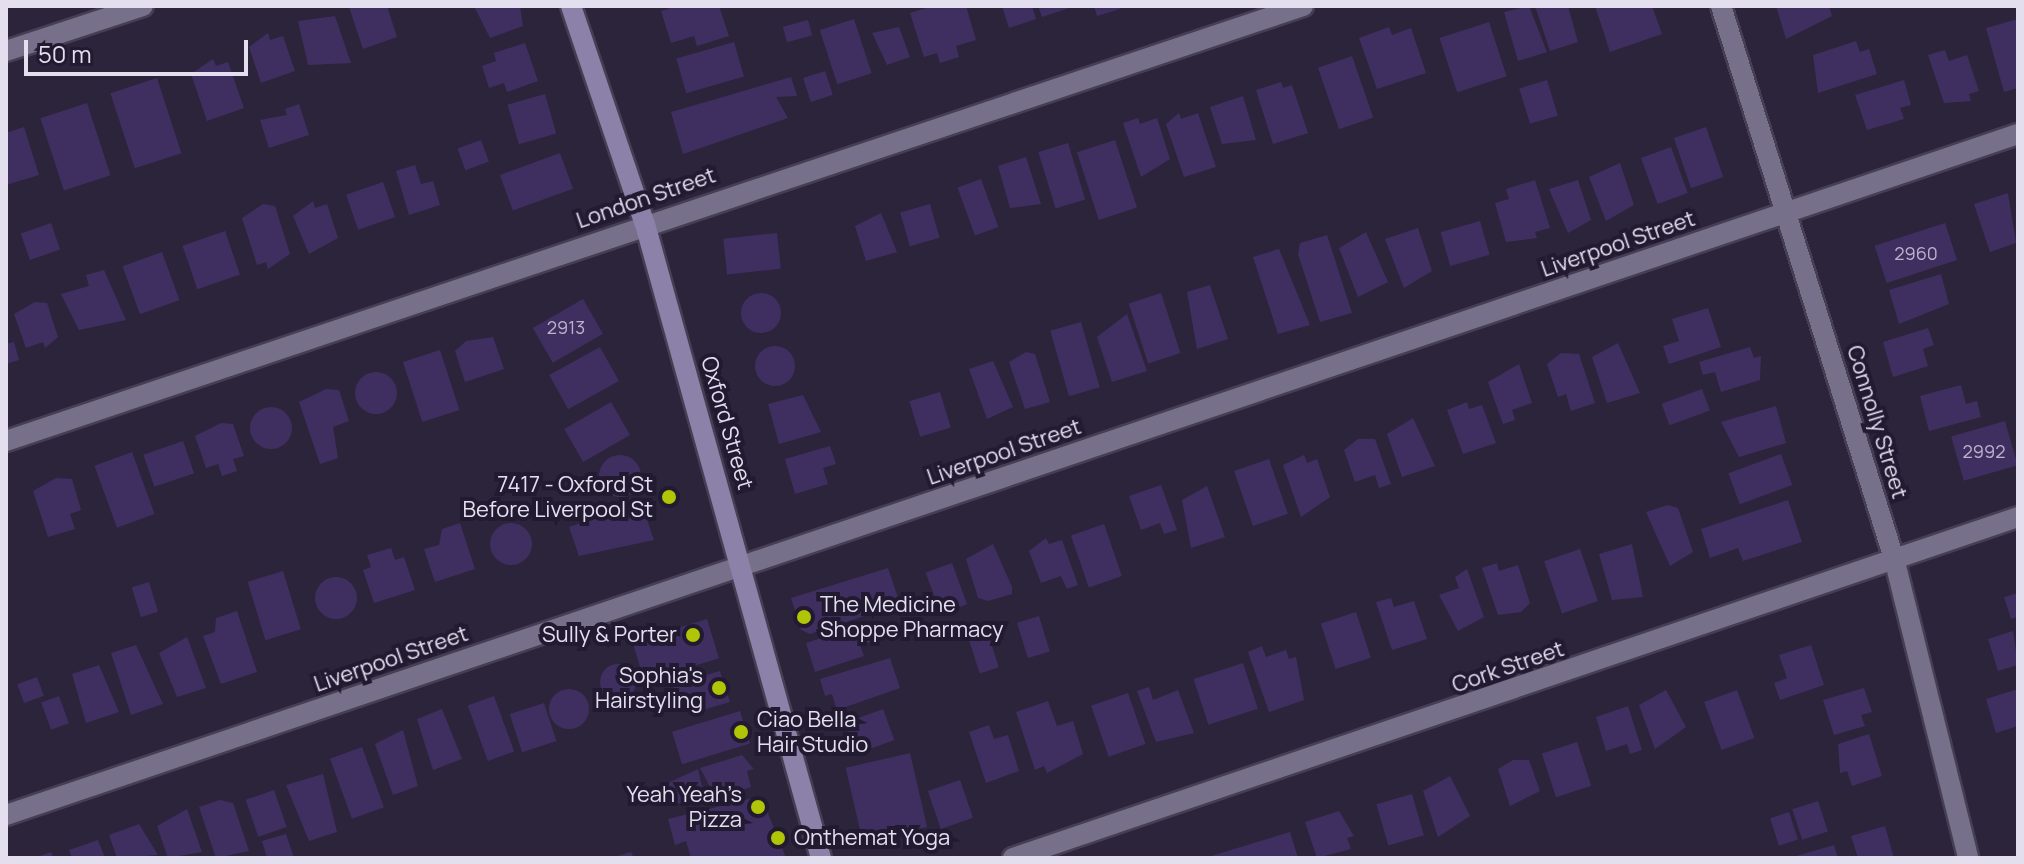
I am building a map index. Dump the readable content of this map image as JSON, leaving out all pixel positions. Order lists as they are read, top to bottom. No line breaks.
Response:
{"streets":{"main road":["Oxford Street"],"street":["London Street","Liverpool Street","Connolly Street","Cork Street"]},"crossings":[["London Street","Oxford Street"],["Liverpool Street","Connolly Street"],["Liverpool Street","Oxford Street"],["Connolly Street","Cork Street"]],"places":["7417 - Oxford St Before Liverpool St","The Medicine Shoppe Pharmacy","Sully & Porter","Sophia's Hairstyling","Ciao Bella Hair Studio","Yeah Yeah’s Pizza","Onthemat Yoga"],"house_numbers":["2960","2913","2992"],"scale_bar":"50 m"}
